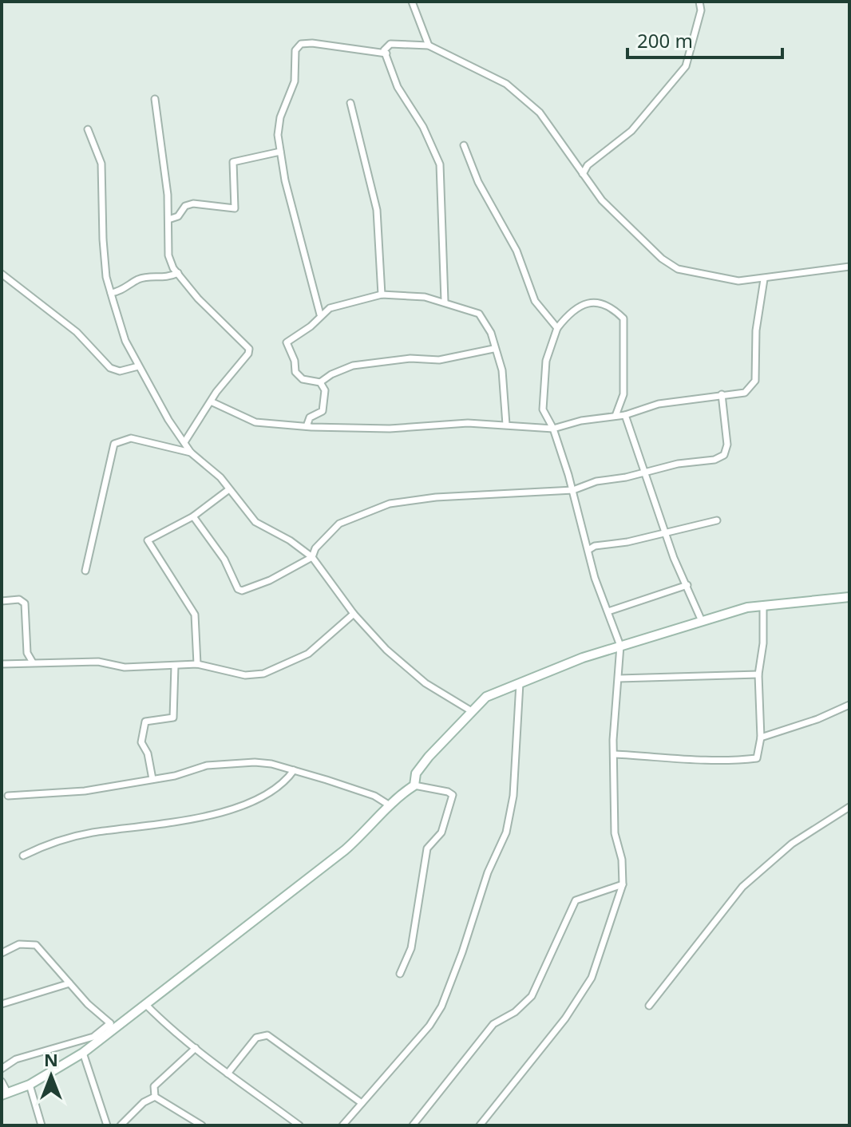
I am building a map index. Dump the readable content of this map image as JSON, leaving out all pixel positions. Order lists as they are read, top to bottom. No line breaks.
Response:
{"scale_bar":"200 m","north":"top"}
